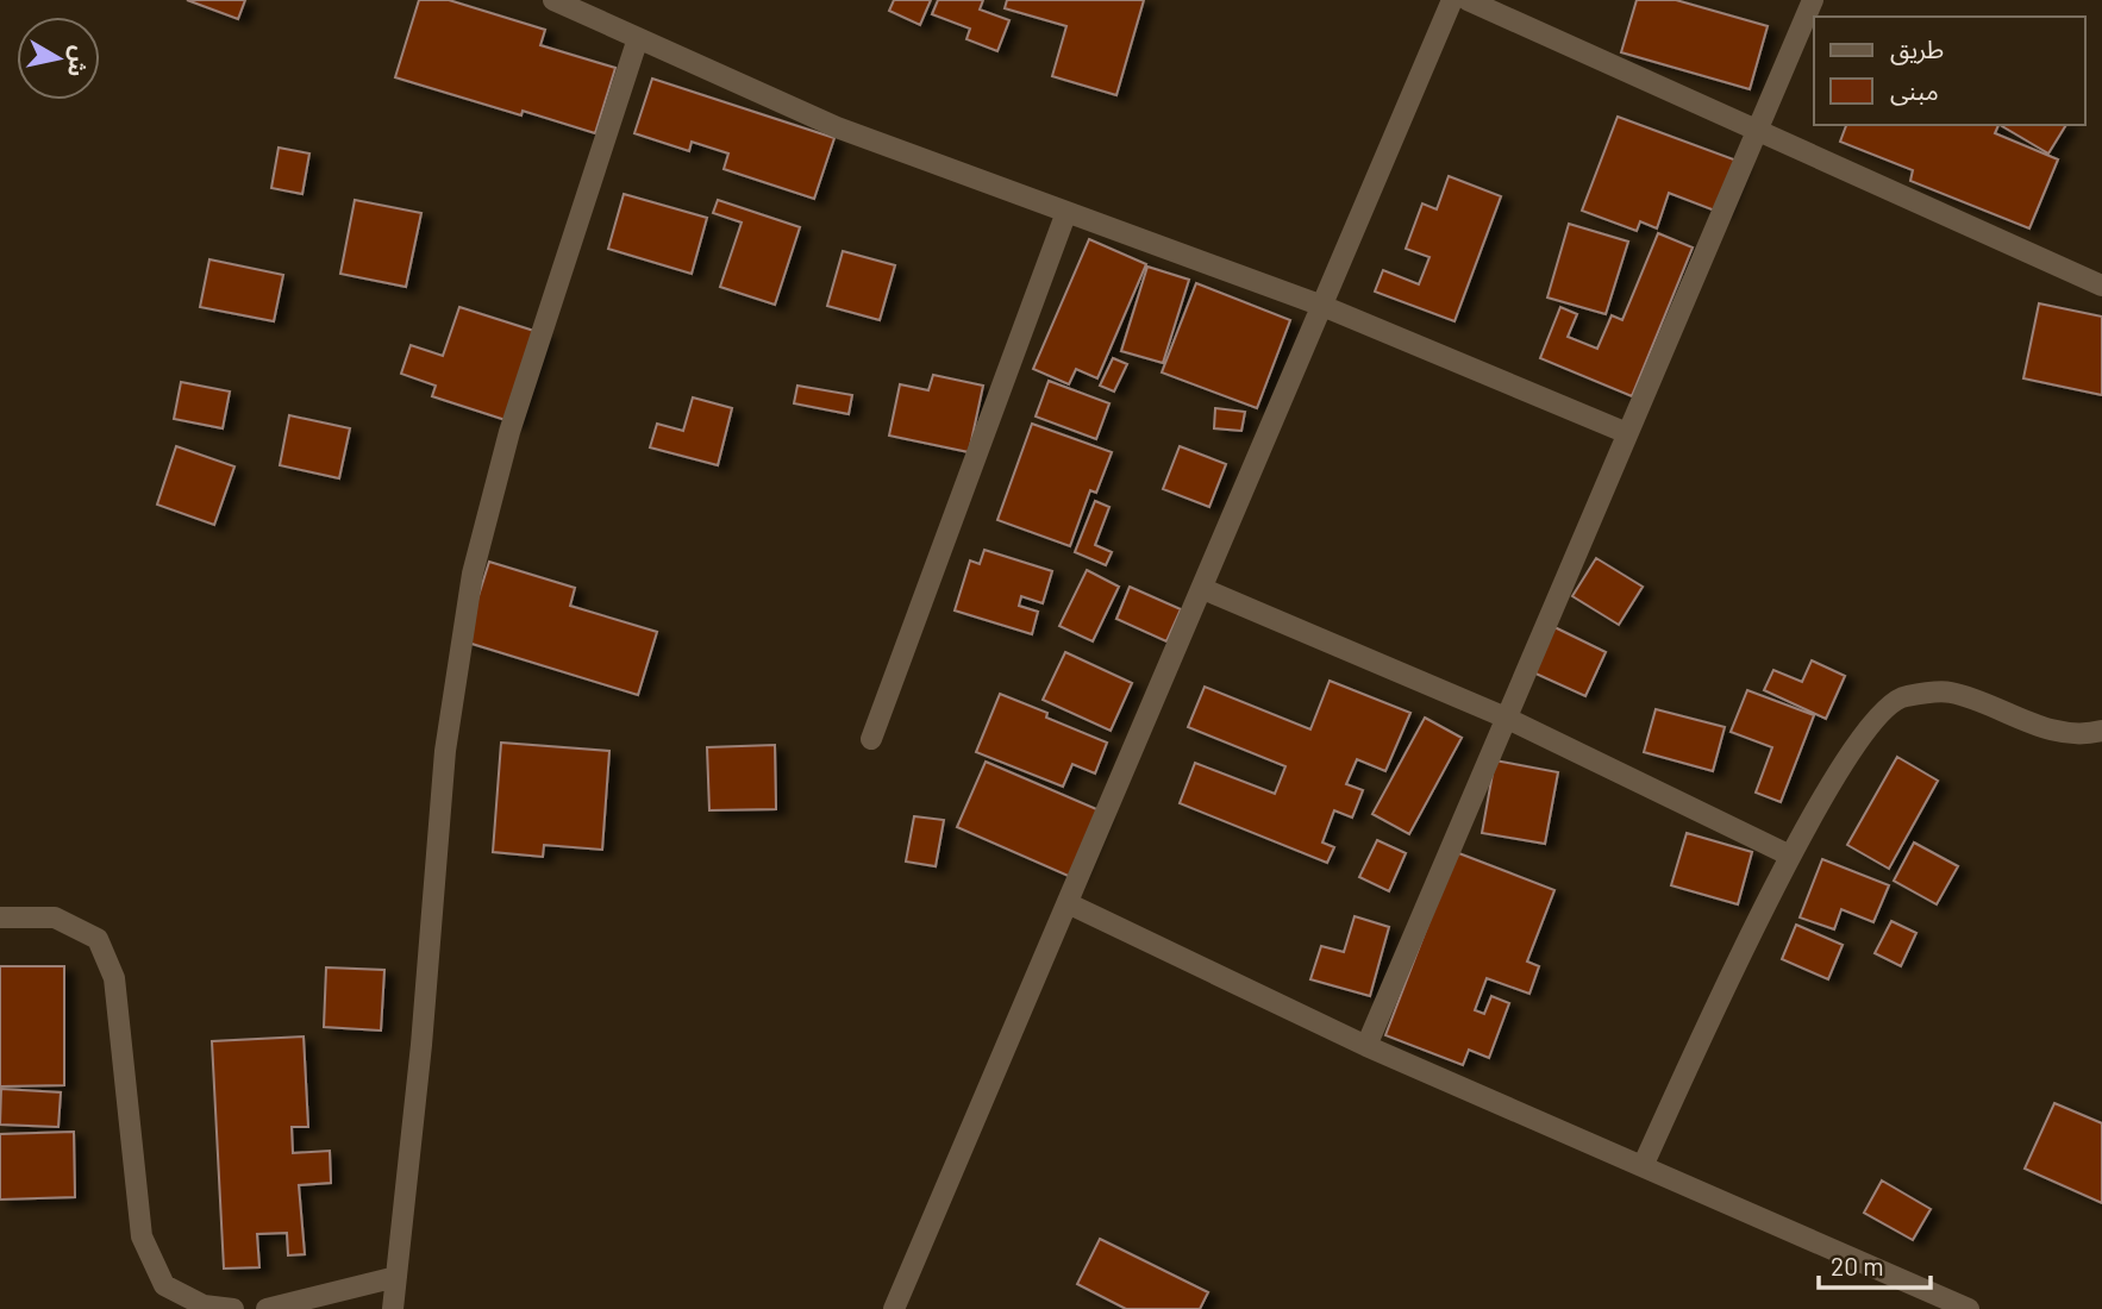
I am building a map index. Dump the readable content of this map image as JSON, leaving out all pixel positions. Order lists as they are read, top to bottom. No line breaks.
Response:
{"legend":["طريق","مبنى"],"scale_bar":"20 m","north":"right"}
